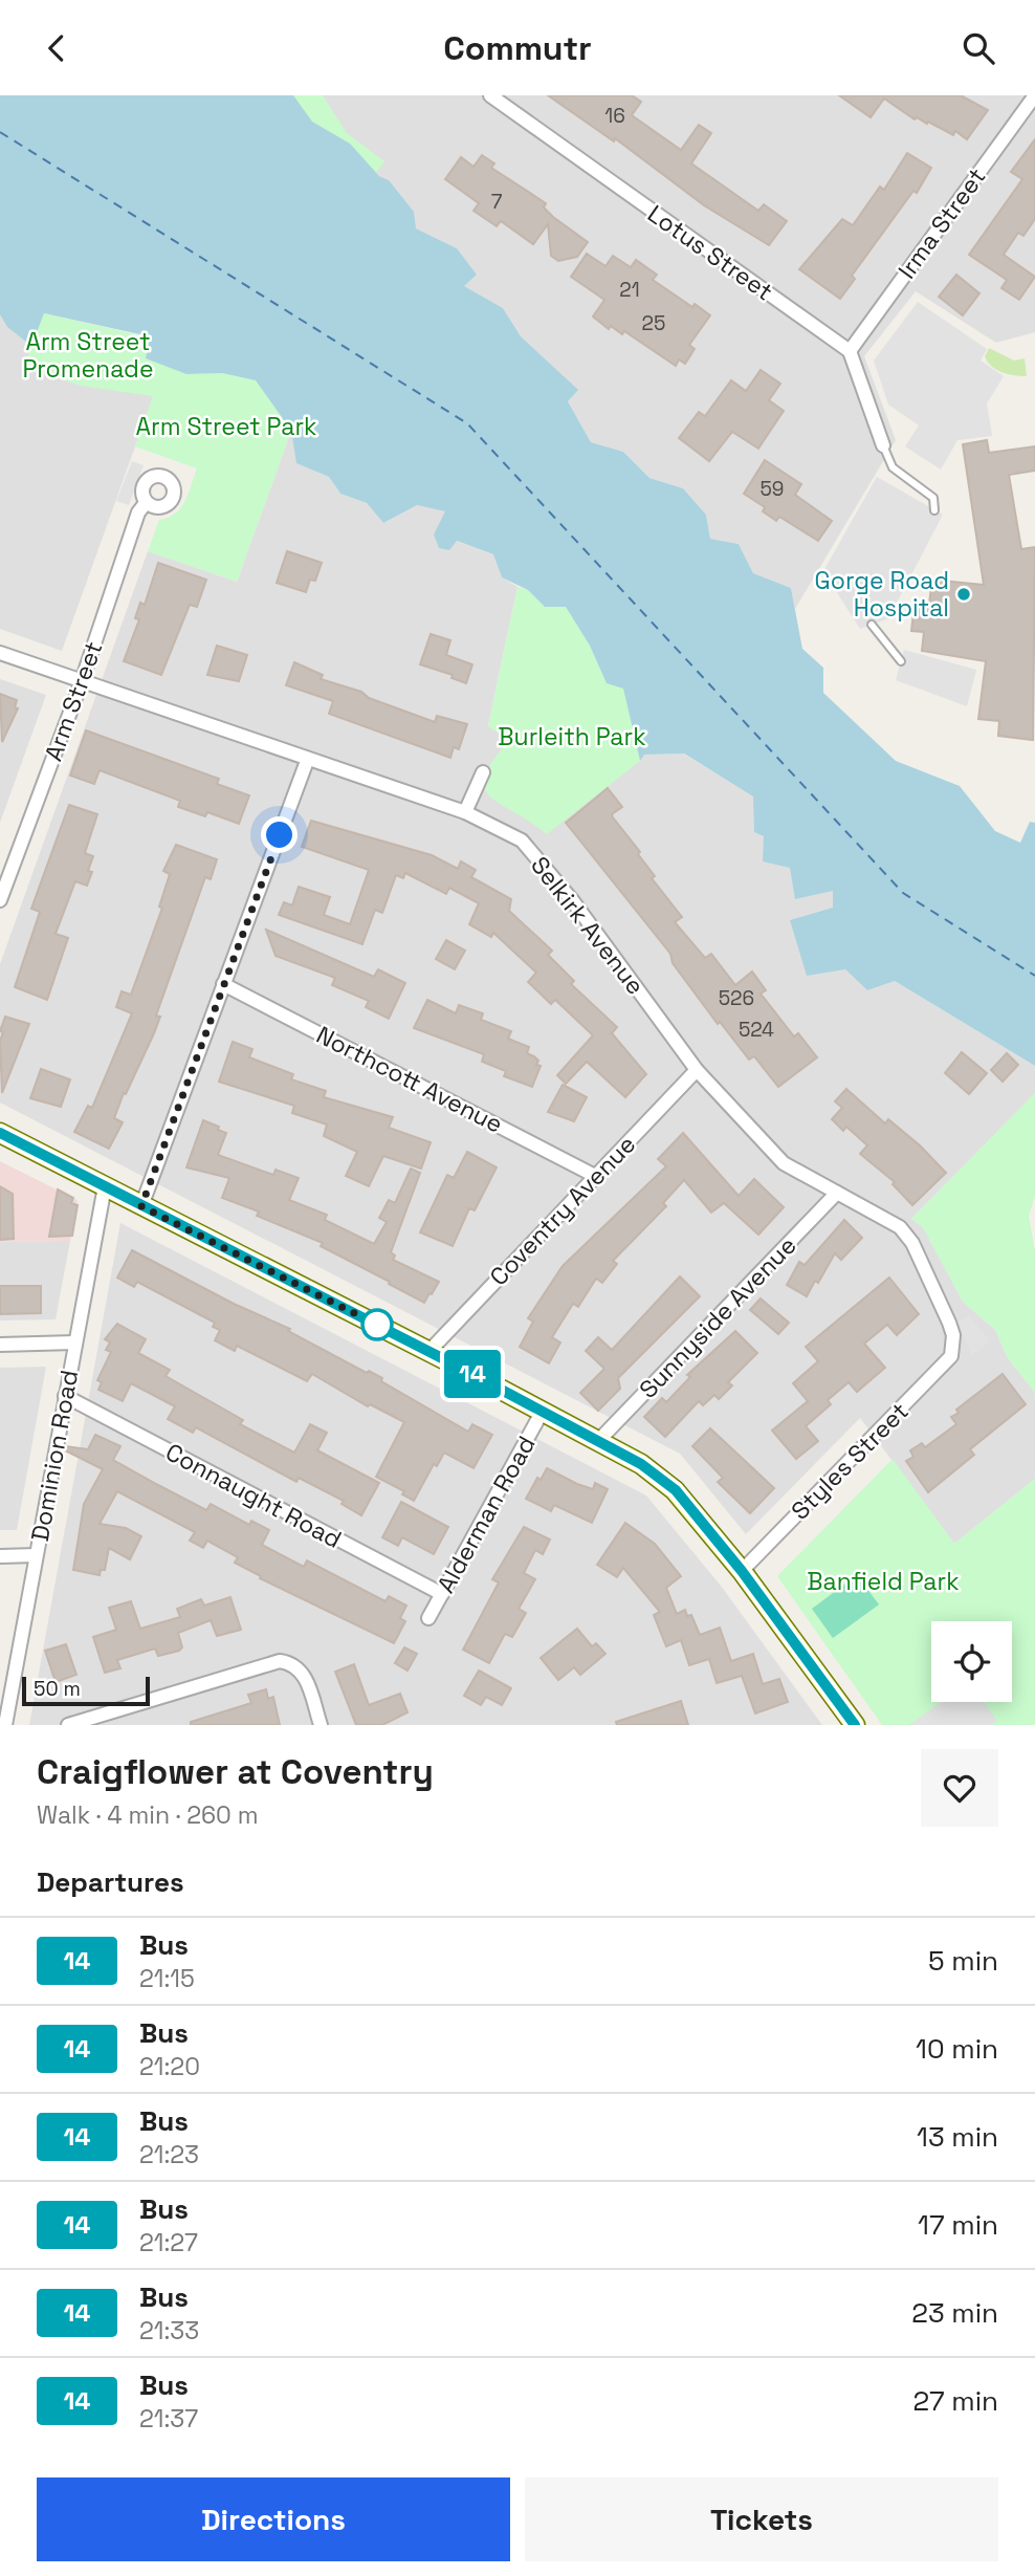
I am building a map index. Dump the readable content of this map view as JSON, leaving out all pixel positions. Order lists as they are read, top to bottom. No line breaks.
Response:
{"streets":{"street":["Irma Street","Lotus Street","Arm Street","Selkirk Avenue","Northcott Avenue","Coventry Avenue","Sunnyside Avenue","Dominion Road","Styles Street","Connaught Road","Alderman Road"]},"crossings":[["Irma Street","Lotus Street"],["Arm Street","Selkirk Avenue"],["Selkirk Avenue","Coventry Avenue"],["Selkirk Avenue","Sunnyside Avenue"],["Selkirk Avenue","Styles Street"],["Northcott Avenue","Coventry Avenue"],["Dominion Road","Connaught Road"],["Connaught Road","Alderman Road"]],"parks":["Arm Street Promenade","Arm Street Park","Burleith Park","Banfield Park"],"places":["Gorge Road Hospital"],"lines":["bus line 14"],"house_numbers":["16","7","21","25","59","526","524"],"scale_bar":"50 m","page":{"header":"Commutr","on_map":"14","scale":"50 m","heading":[["Craigflower at Coventry","Walk · 4 min · 260 m"],"Departures"],"list":[{"mark":"14","name":"Bus","note":"21:15","value":"5 min"},{"mark":"14","name":"Bus","note":"21:20","value":"10 min"},{"mark":"14","name":"Bus","note":"21:23","value":"13 min"},{"mark":"14","name":"Bus","note":"21:27","value":"17 min"},{"mark":"14","name":"Bus","note":"21:33","value":"23 min"},{"mark":"14","name":"Bus","note":"21:37","value":"27 min"}],"buttons":["Directions","Tickets"]}}
